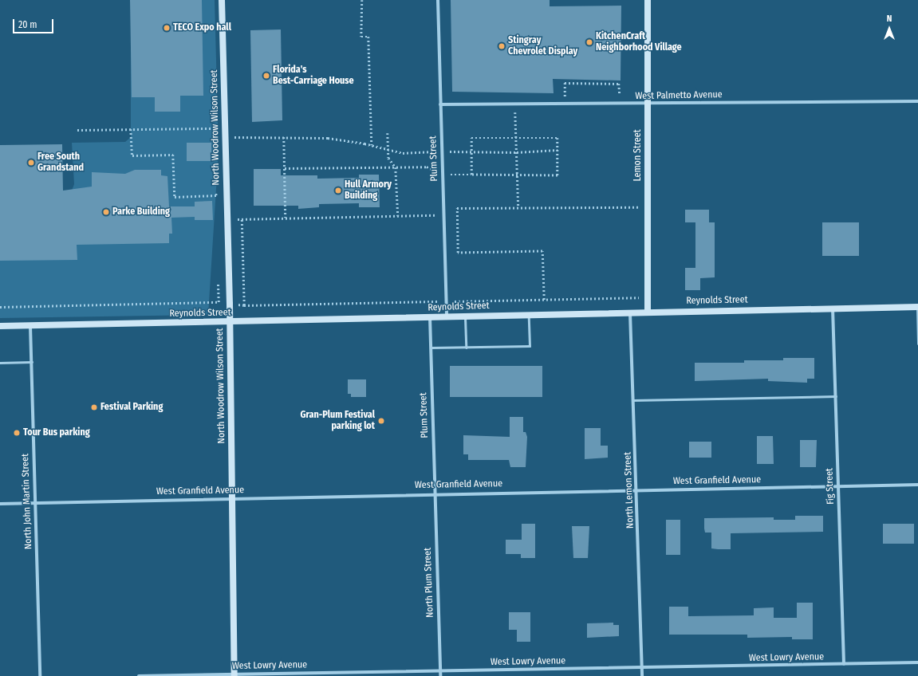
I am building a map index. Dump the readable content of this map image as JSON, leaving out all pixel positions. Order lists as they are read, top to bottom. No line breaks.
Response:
{"streets":{"street":["West Palmetto Avenue","North Woodrow Wilson Street","Lemon Street","Plum Street","Reynolds Street","West Granfield Avenue","Fig Street","North Lemon Street","North John Martin Street","North Plum Street","West Lowry Avenue"]},"crossings":[["West Palmetto Avenue","Lemon Street"],["West Palmetto Avenue","Plum Street"],["North Woodrow Wilson Street","Reynolds Street"],["North Woodrow Wilson Street","West Granfield Avenue"],["North Woodrow Wilson Street","West Lowry Avenue"],["Lemon Street","Reynolds Street"],["Plum Street","Reynolds Street"],["Plum Street","West Granfield Avenue"],["Plum Street","North Plum Street"],["Reynolds Street","Fig Street"],["Reynolds Street","North Lemon Street"],["Reynolds Street","North John Martin Street"],["West Granfield Avenue","Fig Street"],["West Granfield Avenue","North Lemon Street"],["West Granfield Avenue","North John Martin Street"],["West Granfield Avenue","North Plum Street"],["Fig Street","West Lowry Avenue"],["North Lemon Street","West Lowry Avenue"],["North Plum Street","West Lowry Avenue"]],"places":["TECO Expo hall","KitchenCraft Neighborhood Village","Stingray Chevrolet Display","Florida's Best-Carriage House","Free South Grandstand","Hull Armory Building","Parke Building","Festival Parking","Gran-Plum Festival parking lot","Tour Bus parking"],"scale_bar":"20 m","north":"top"}
